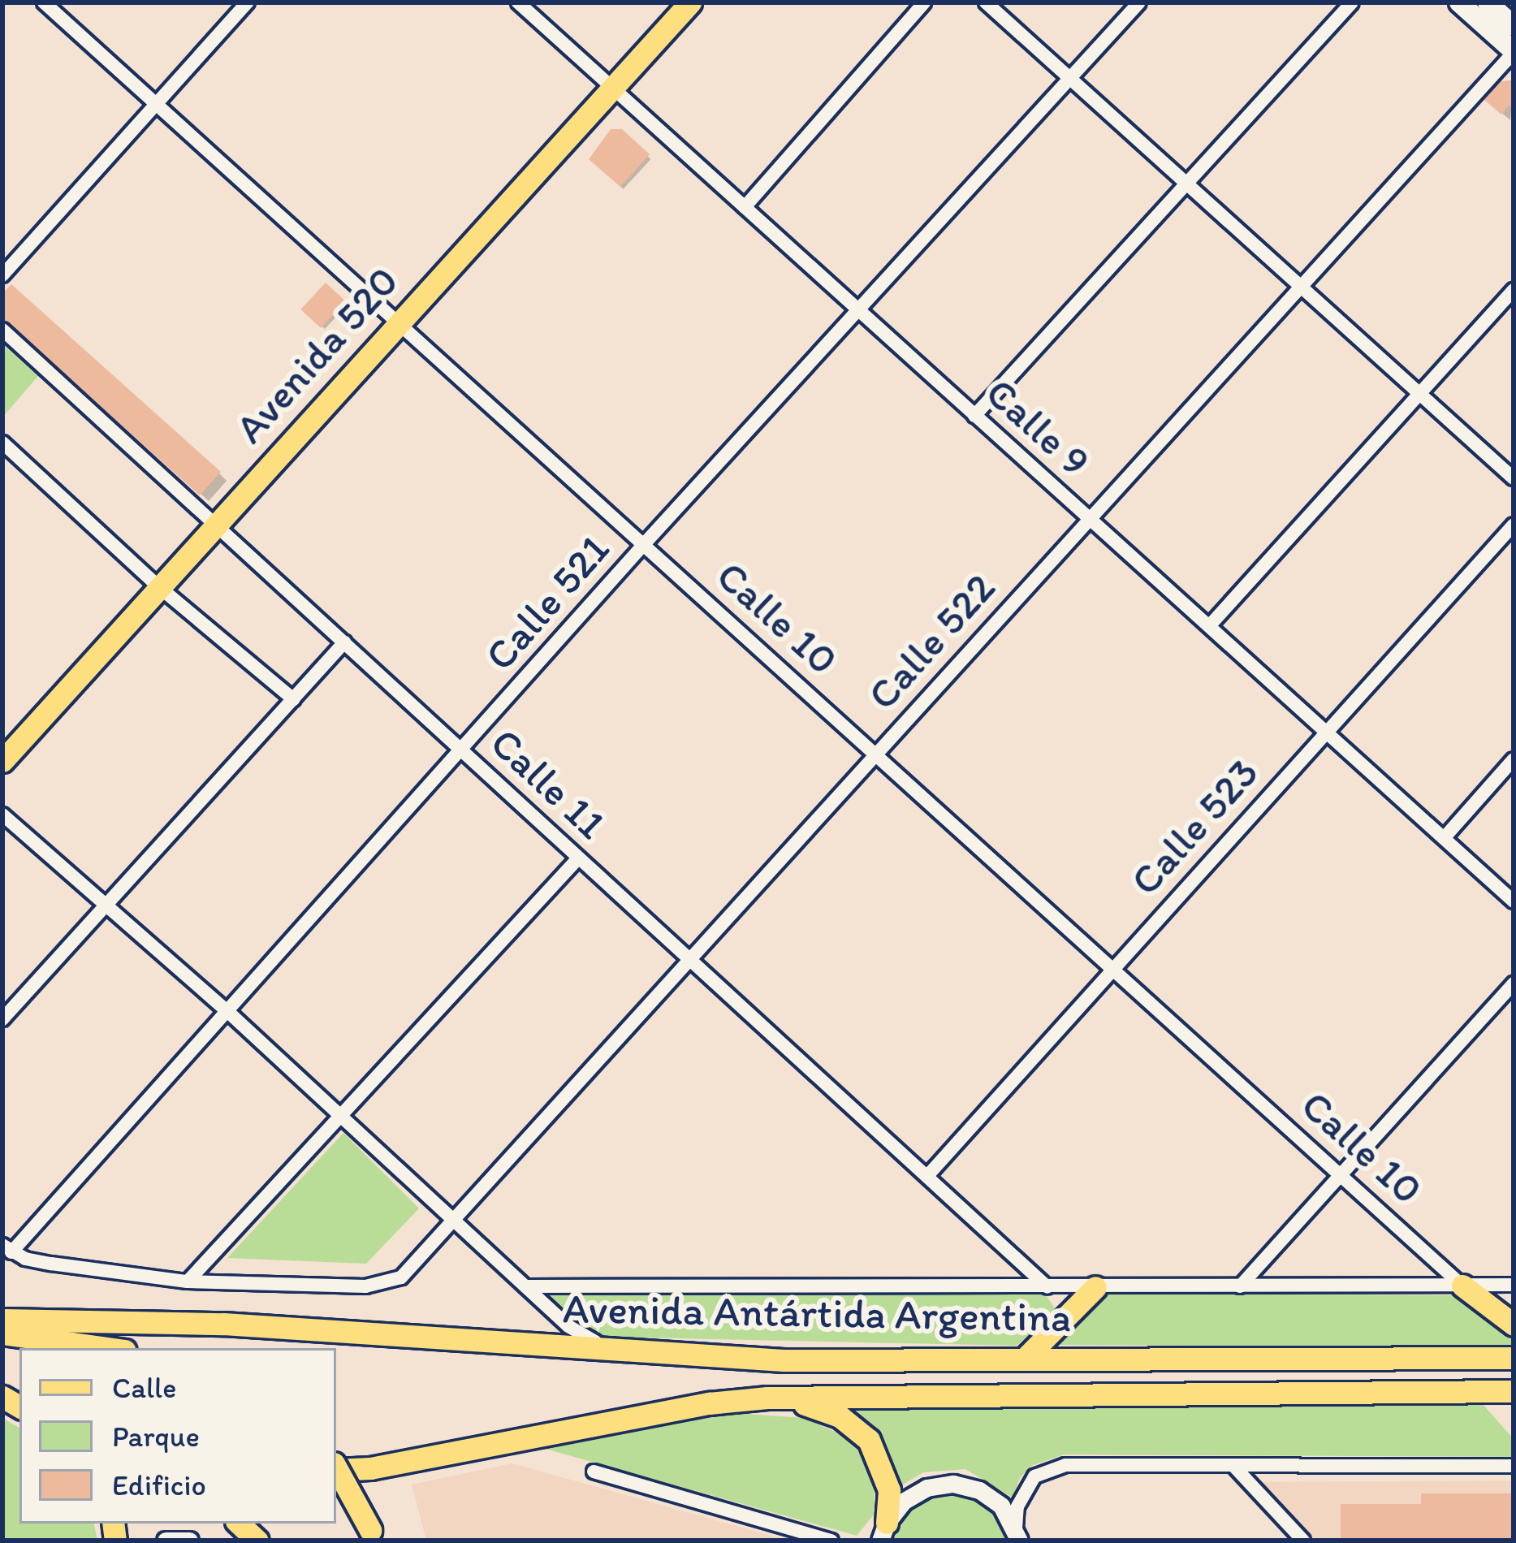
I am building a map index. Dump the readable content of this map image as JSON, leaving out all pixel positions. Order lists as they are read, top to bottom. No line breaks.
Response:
{"streets":{"main road":["Avenida 520","Avenida Antártida Argentina"],"street":["Calle 9","Calle 521","Calle 10","Calle 522","Calle 11","Calle 523"]},"crossings":[["Avenida 520","Calle 9"],["Avenida 520","Calle 10"],["Avenida 520","Calle 11"],["Calle 9","Calle 521"],["Calle 9","Calle 522"],["Calle 9","Calle 523"],["Calle 521","Calle 10"],["Calle 521","Calle 11"],["Calle 10","Calle 522"],["Calle 10","Calle 523"],["Calle 10","Avenida Antártida Argentina"],["Calle 522","Calle 11"],["Calle 11","Calle 523"],["Calle 11","Avenida Antártida Argentina"]],"legend":["Calle","Parque","Edificio"]}
